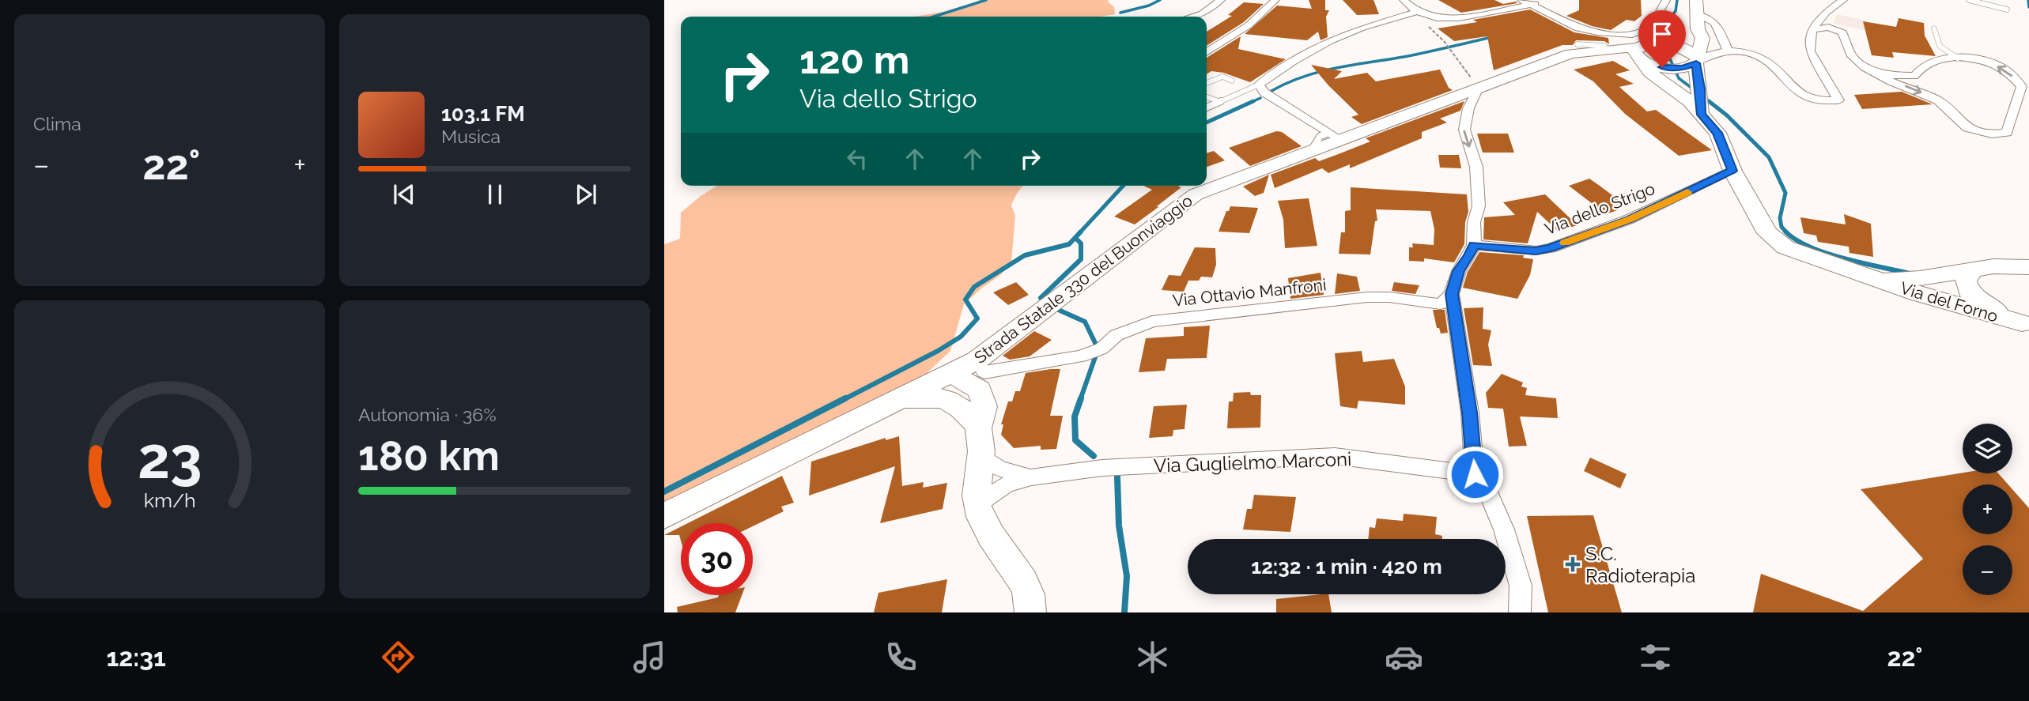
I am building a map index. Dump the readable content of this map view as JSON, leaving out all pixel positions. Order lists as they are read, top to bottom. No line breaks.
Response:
{"streets":{"main road":["Strada Statale 330 del Buonviaggio","Via del Forno"],"street":["Via dello Strigo","Via Ottavio Manfroni","Via Guglielmo Marconi"]},"crossings":[["Via dello Strigo","Via del Forno"],["Strada Statale 330 del Buonviaggio","Via Ottavio Manfroni"]],"places":{"health":["S.C. Radioterapia"]},"page":{"tile":["Clima",["Autonomia · 36%","180 km"]],"turn":["120 m","Via dello Strigo"],"song":["103.1 FM","Musica"],"heat":["−","22°","+"],"map_buttons":["+","−"],"limit":"30","trip":"12:32 · 1 min · 420 m","tabs":["12:31","22°"],"gauge":["23","km/h"]}}
